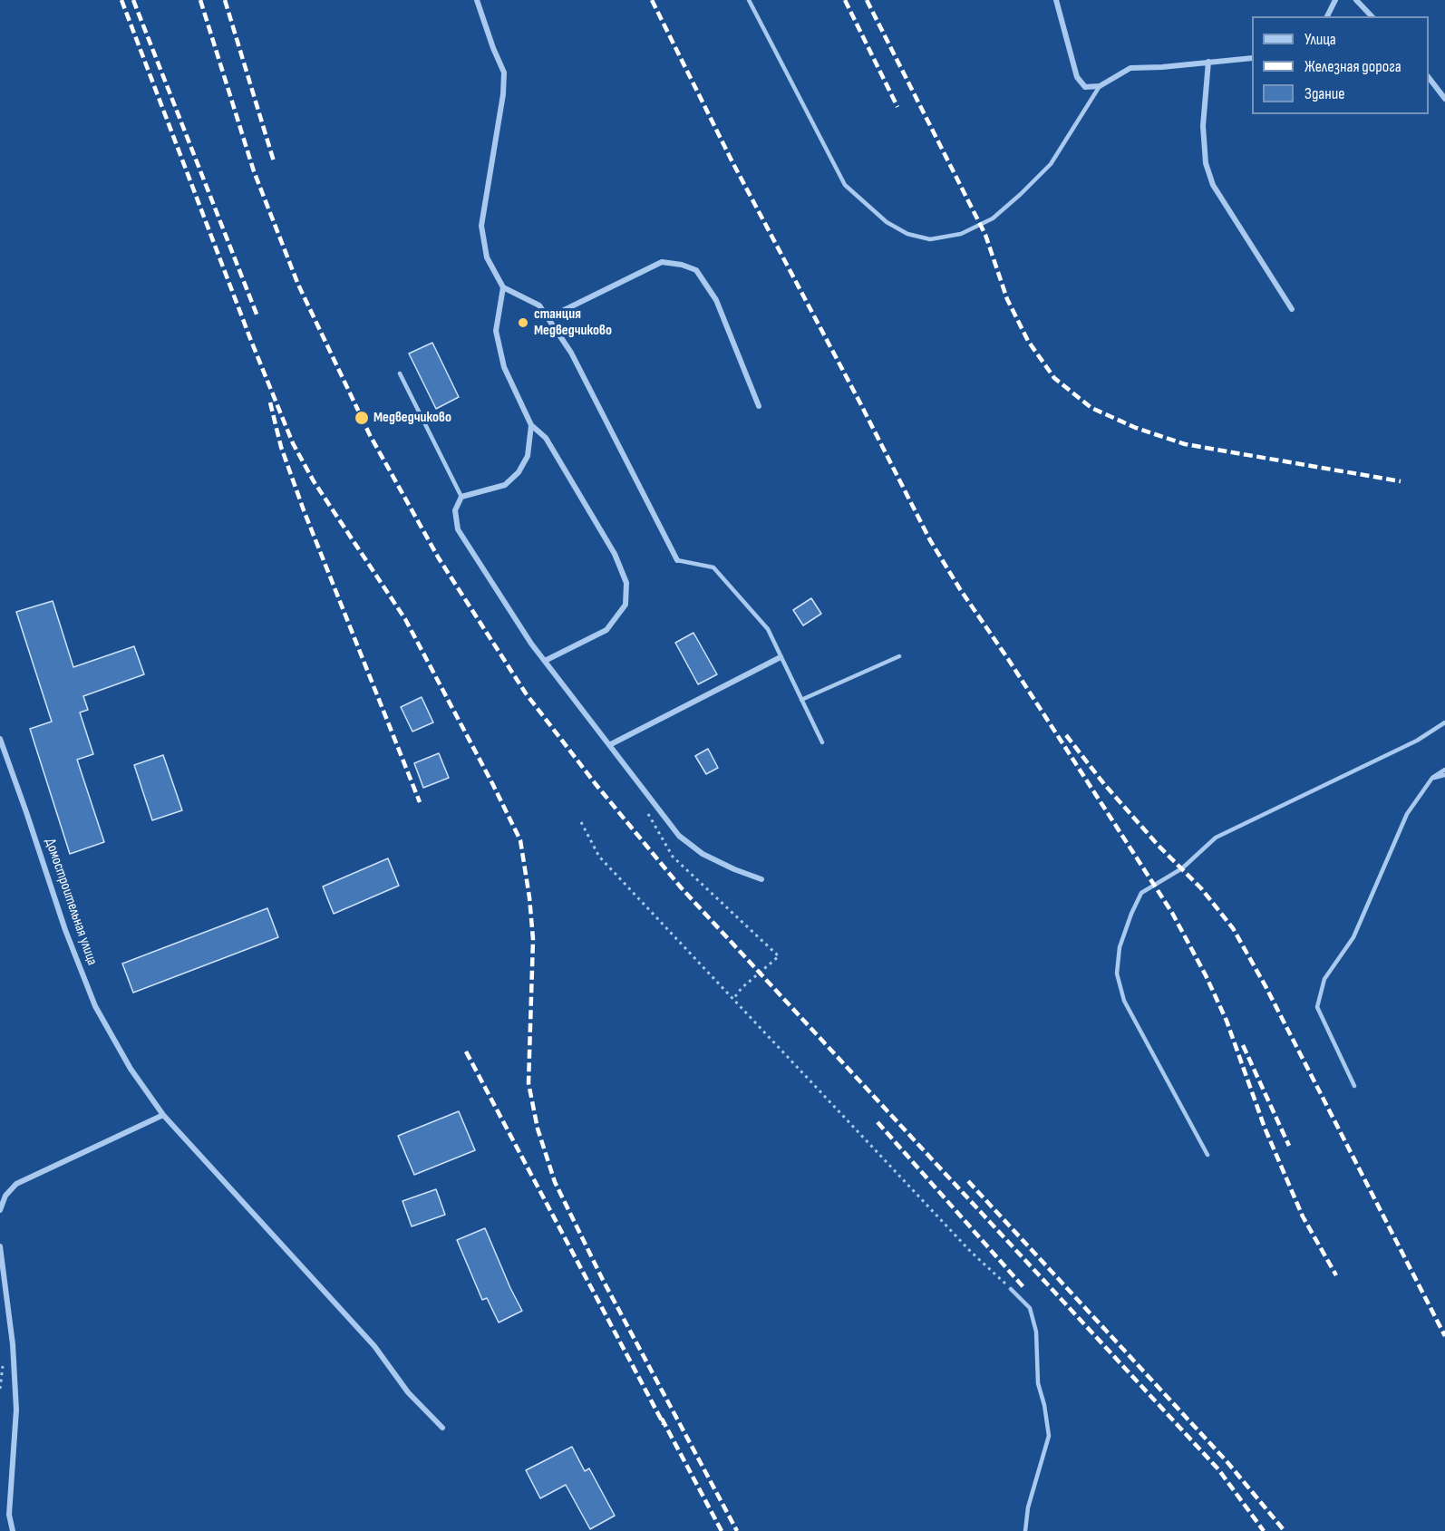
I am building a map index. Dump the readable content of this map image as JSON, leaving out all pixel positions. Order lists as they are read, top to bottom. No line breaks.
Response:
{"streets":{"street":["Домостроительная улица"]},"places":["станция Медведчиково","Медведчиково"],"legend":["Улица","Железная дорога","Здание"]}
